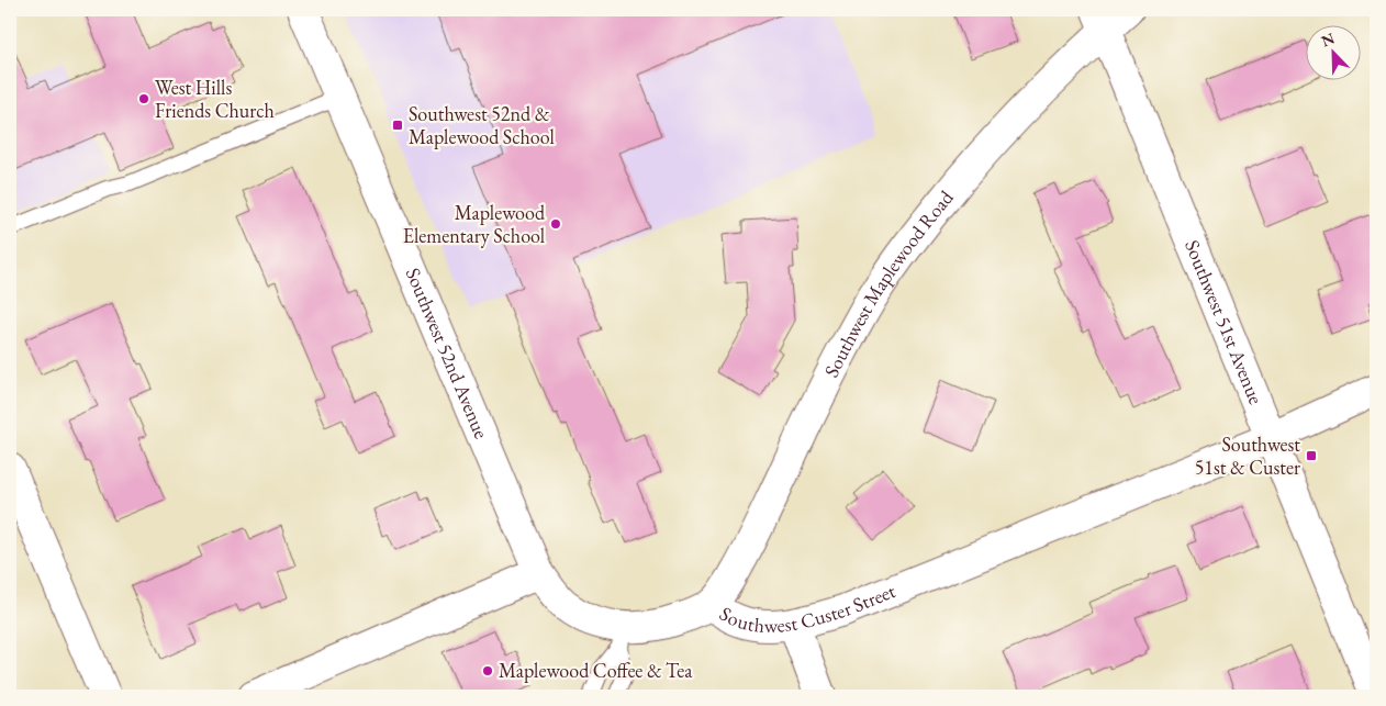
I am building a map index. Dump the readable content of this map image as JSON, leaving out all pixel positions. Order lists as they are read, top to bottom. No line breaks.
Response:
{"streets":{"street":["Southwest Maplewood Road","Southwest 51st Avenue","Southwest 52nd Avenue","Southwest Custer Street"]},"crossings":[["Southwest Maplewood Road","Southwest 51st Avenue"],["Southwest Maplewood Road","Southwest Custer Street"],["Southwest 51st Avenue","Southwest Custer Street"],["Southwest 52nd Avenue","Southwest Custer Street"]],"places":{"other":["West Hills Friends Church","Maplewood Elementary School","Maplewood Coffee & Tea"],"transit":["Southwest 52nd & Maplewood School","Southwest 51st & Custer"]},"north":"top left"}
